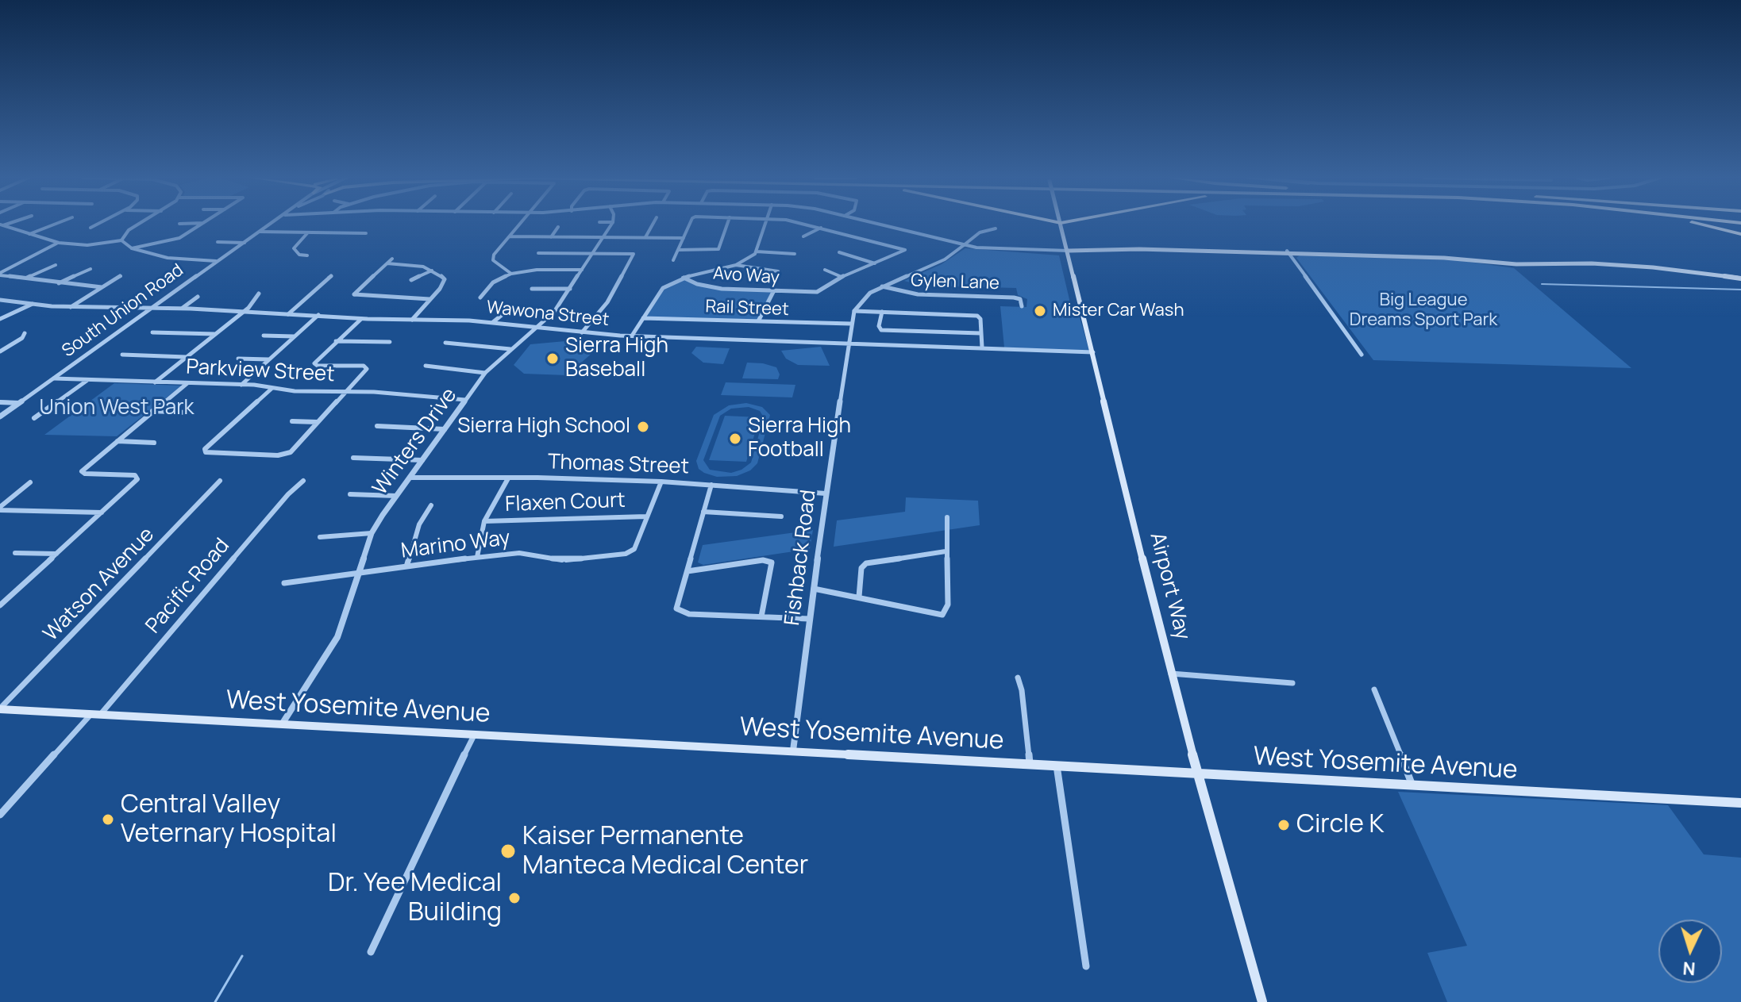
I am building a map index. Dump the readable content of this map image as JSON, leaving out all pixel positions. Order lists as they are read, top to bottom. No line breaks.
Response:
{"streets":{"main road":["Airport Way","West Yosemite Avenue"],"street":["Avo Way","Gylen Lane","Rail Street","South Union Road","Wawona Street","Parkview Street","Winters Drive","Thomas Street","Flaxen Court","Marino Way","Fishback Road","Watson Avenue","Pacific Road"]},"crossings":[["Rail Street","Fishback Road"],["South Union Road","Wawona Street"],["South Union Road","Parkview Street"],["Wawona Street","Winters Drive"],["Wawona Street","Fishback Road"],["Wawona Street","Airport Way"],["Parkview Street","Winters Drive"],["Winters Drive","Thomas Street"],["Winters Drive","Marino Way"],["Winters Drive","West Yosemite Avenue"],["Thomas Street","Fishback Road"],["Flaxen Court","Marino Way"],["Fishback Road","West Yosemite Avenue"],["Watson Avenue","West Yosemite Avenue"],["Pacific Road","West Yosemite Avenue"],["Airport Way","West Yosemite Avenue"]],"parks":["Big League Dreams Sport Park","Union West Park"],"places":["Mister Car Wash","Sierra High Baseball","Sierra High School","Sierra High Football","Central Valley Veternary Hospital","Circle K","Kaiser Permanente Manteca Medical Center","Dr. Yee Medical Building"],"north":"bottom"}
